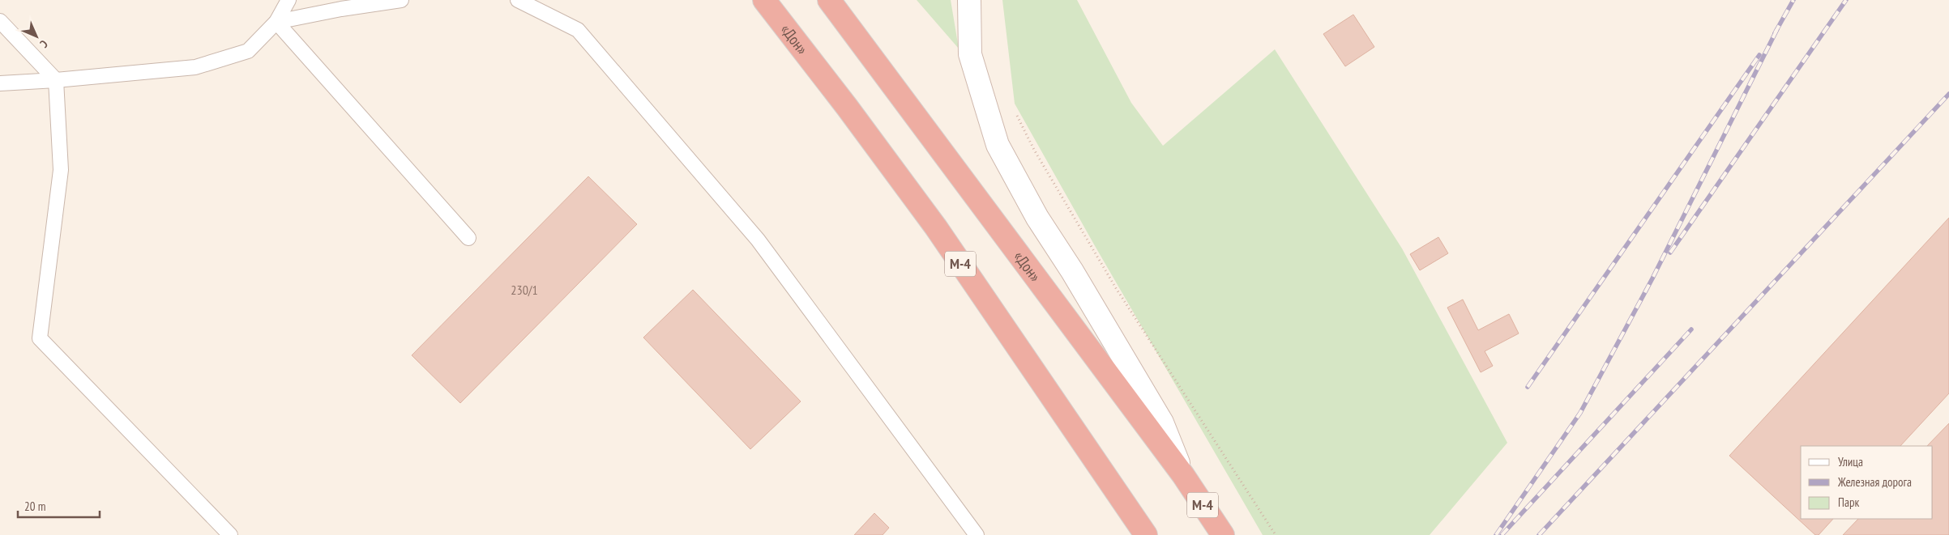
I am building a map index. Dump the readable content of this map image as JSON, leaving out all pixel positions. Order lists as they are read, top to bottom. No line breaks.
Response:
{"streets":{"highway":["«Дон»","М-4"]},"house_numbers":["230/1"],"legend":["Улица","Железная дорога","Парк"],"scale_bar":"20 m","north":"bottom right"}
